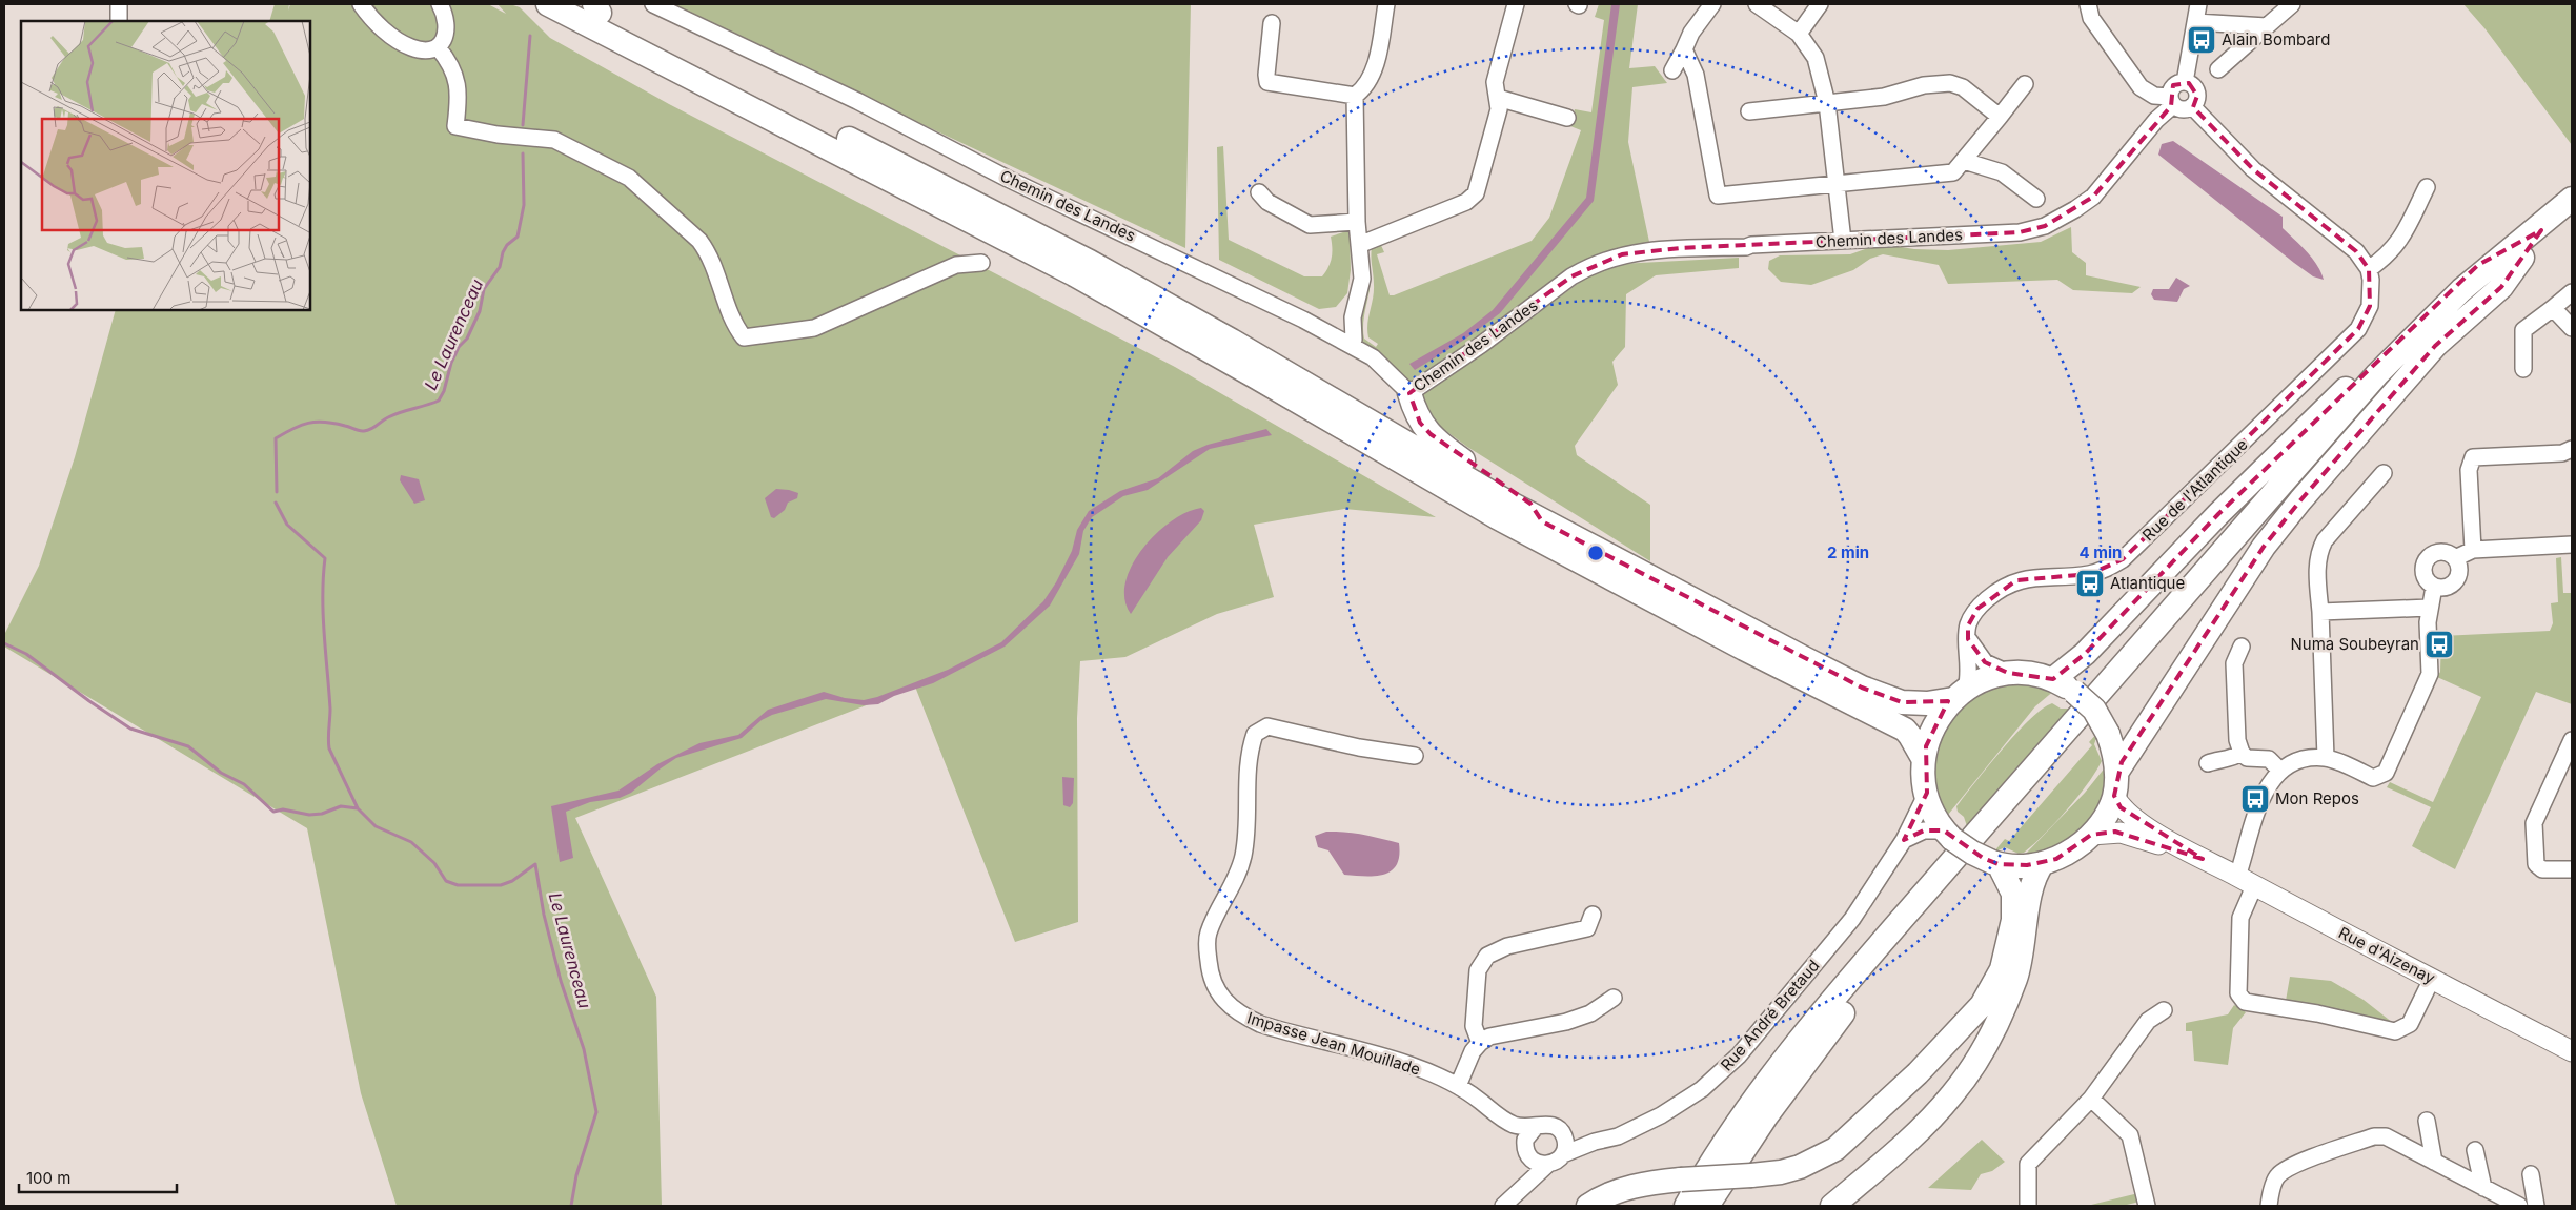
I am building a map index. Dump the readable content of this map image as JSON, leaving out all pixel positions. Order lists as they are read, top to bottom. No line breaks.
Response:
{"streets":{"main road":["Rue d'Aizenay"],"street":["Chemin des Landes","Rue de l'Atlantique","Rue André Bretaud","Impasse Jean Mouillade"]},"water":["Le Laurenceau"],"places":{"bus stop":["Alain Bombard","Atlantique","Numa Soubeyran","Mon Repos"]},"scale_bar":"100 m","rings":["2 min","4 min"]}
